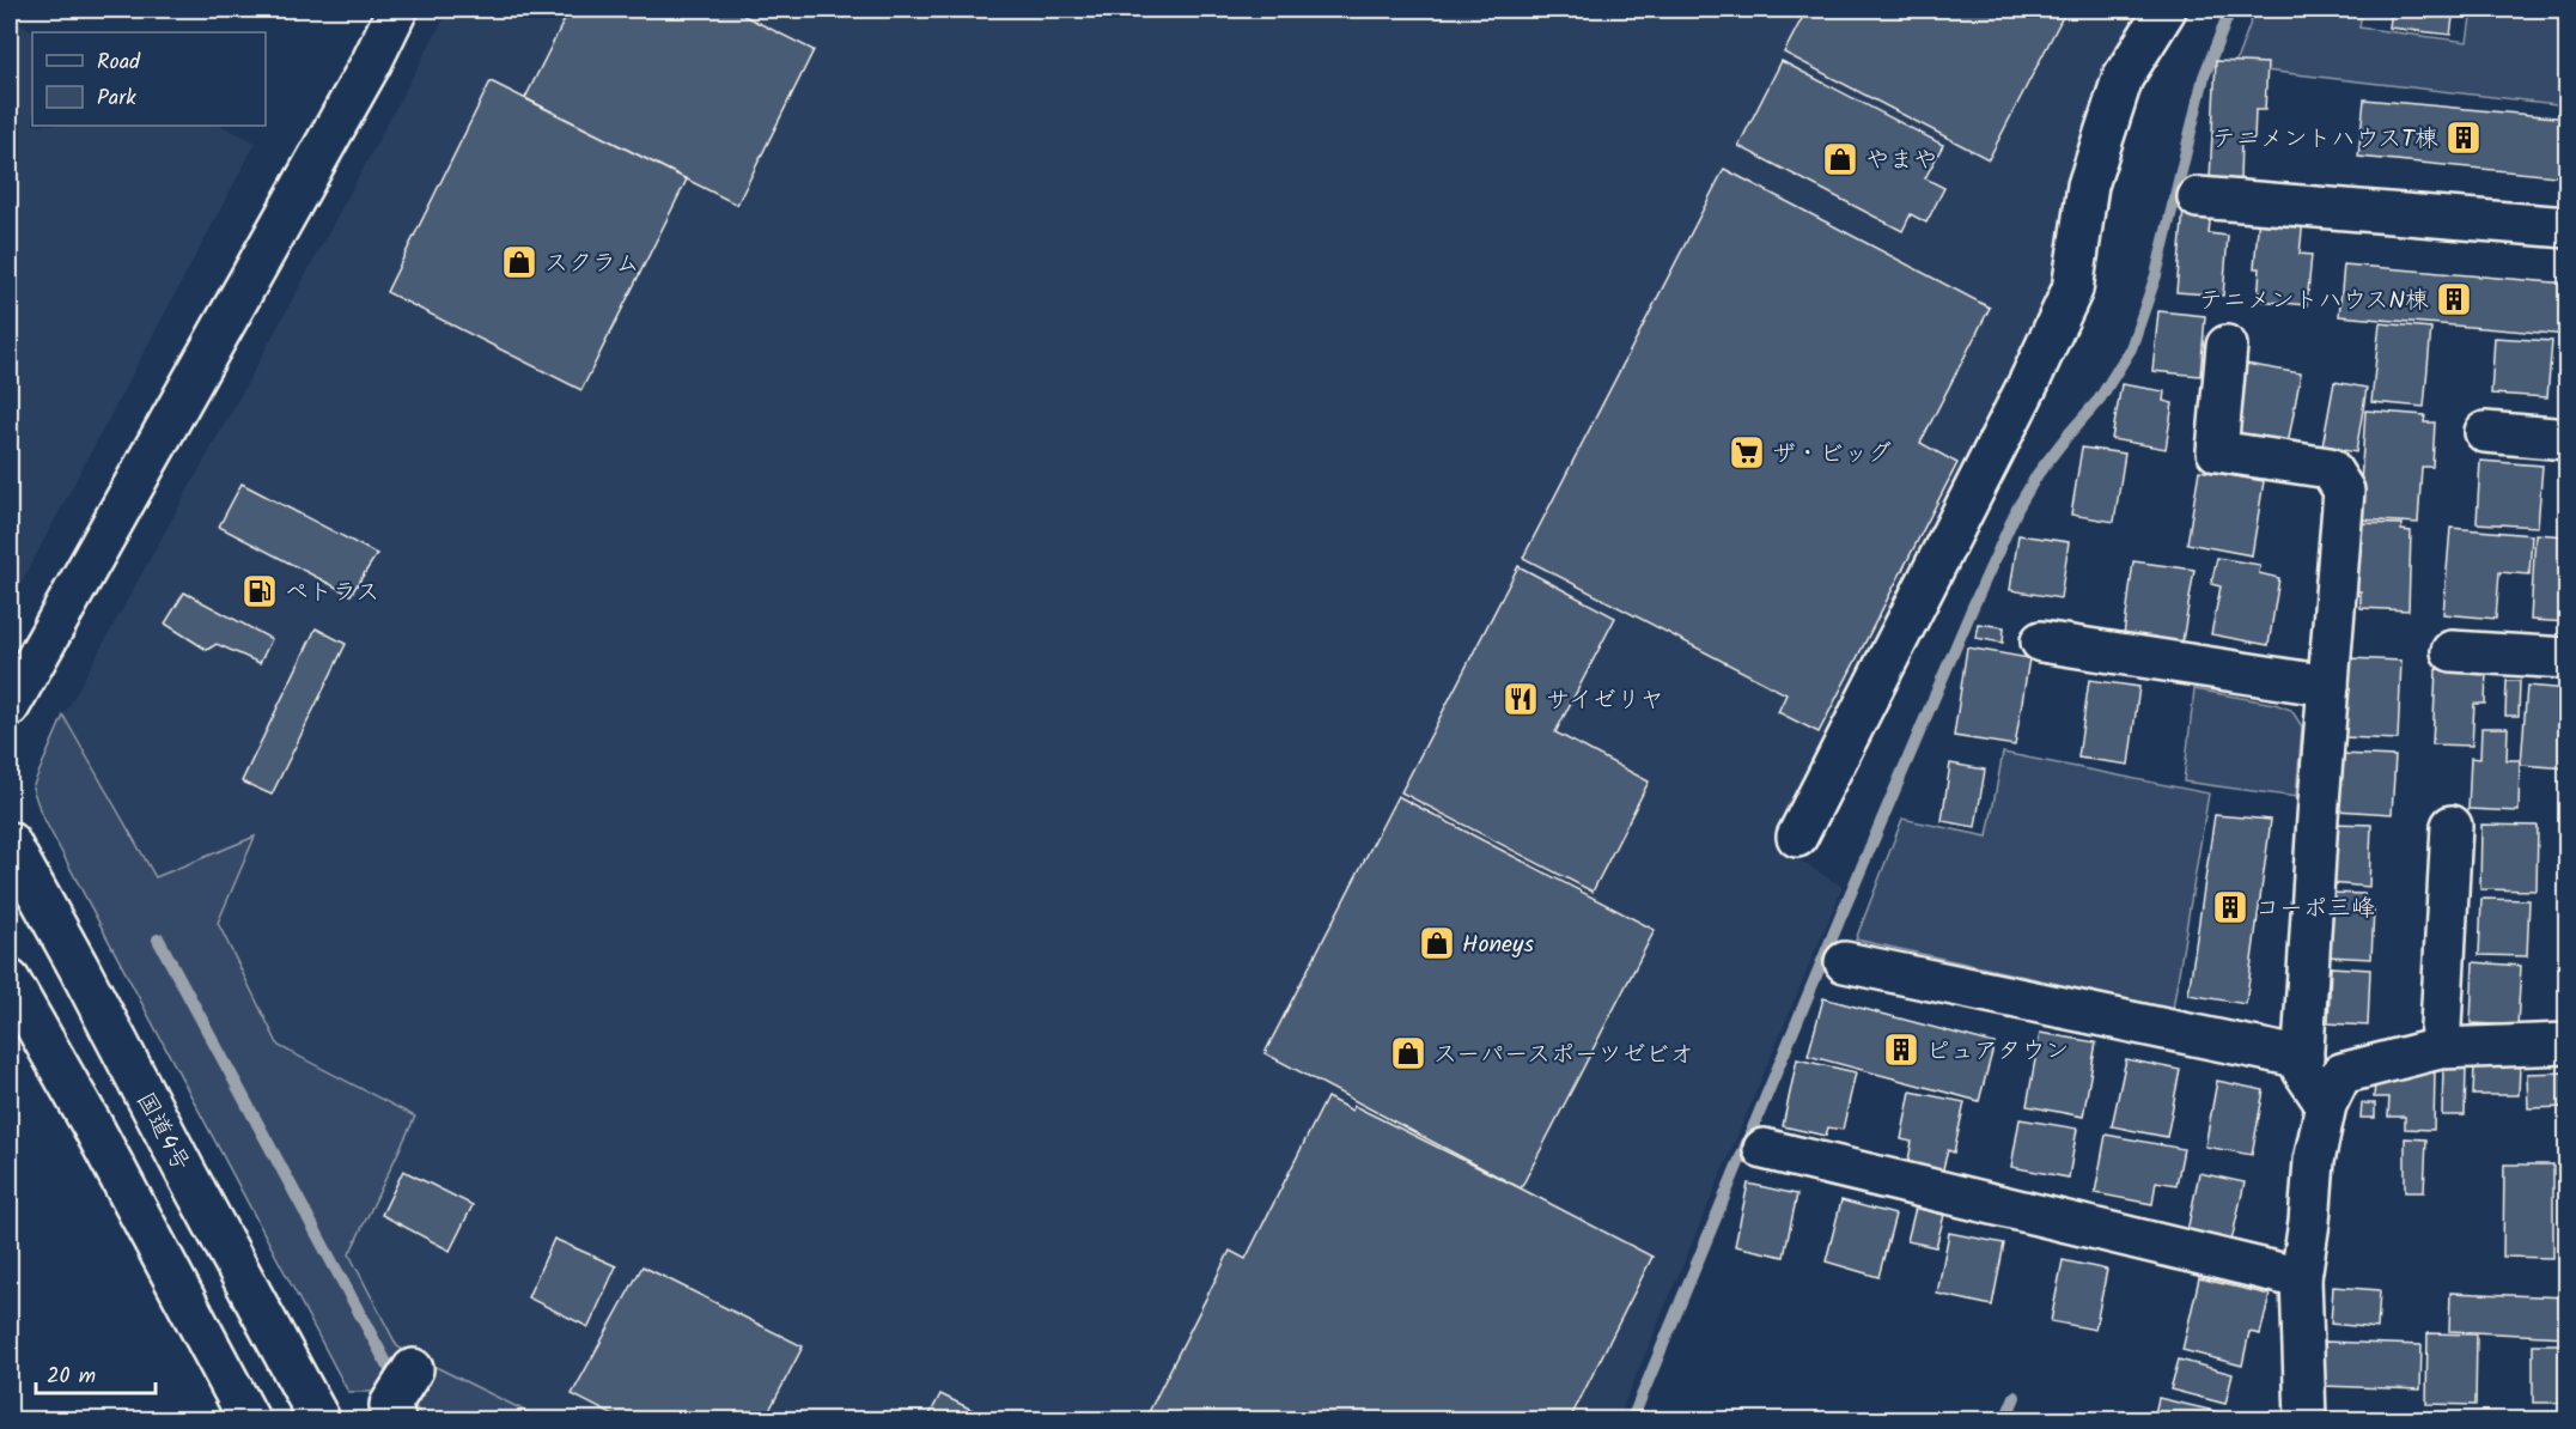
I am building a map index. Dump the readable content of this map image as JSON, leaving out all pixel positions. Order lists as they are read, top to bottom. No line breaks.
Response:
{"streets":{"main road":["国道4号"]},"places":{"building":["テニメントハウスT棟","テニメントハウスN棟","コーポ三峰","ピュアタウン"],"shop":["やまや","スクラム","Honeys","スーパースポーツゼビオ"],"supermarket":["ザ・ビッグ"],"fuel station":["ペトラス"],"restaurant":["サイゼリヤ"]},"legend":["Road","Park"],"scale_bar":"20 m"}
